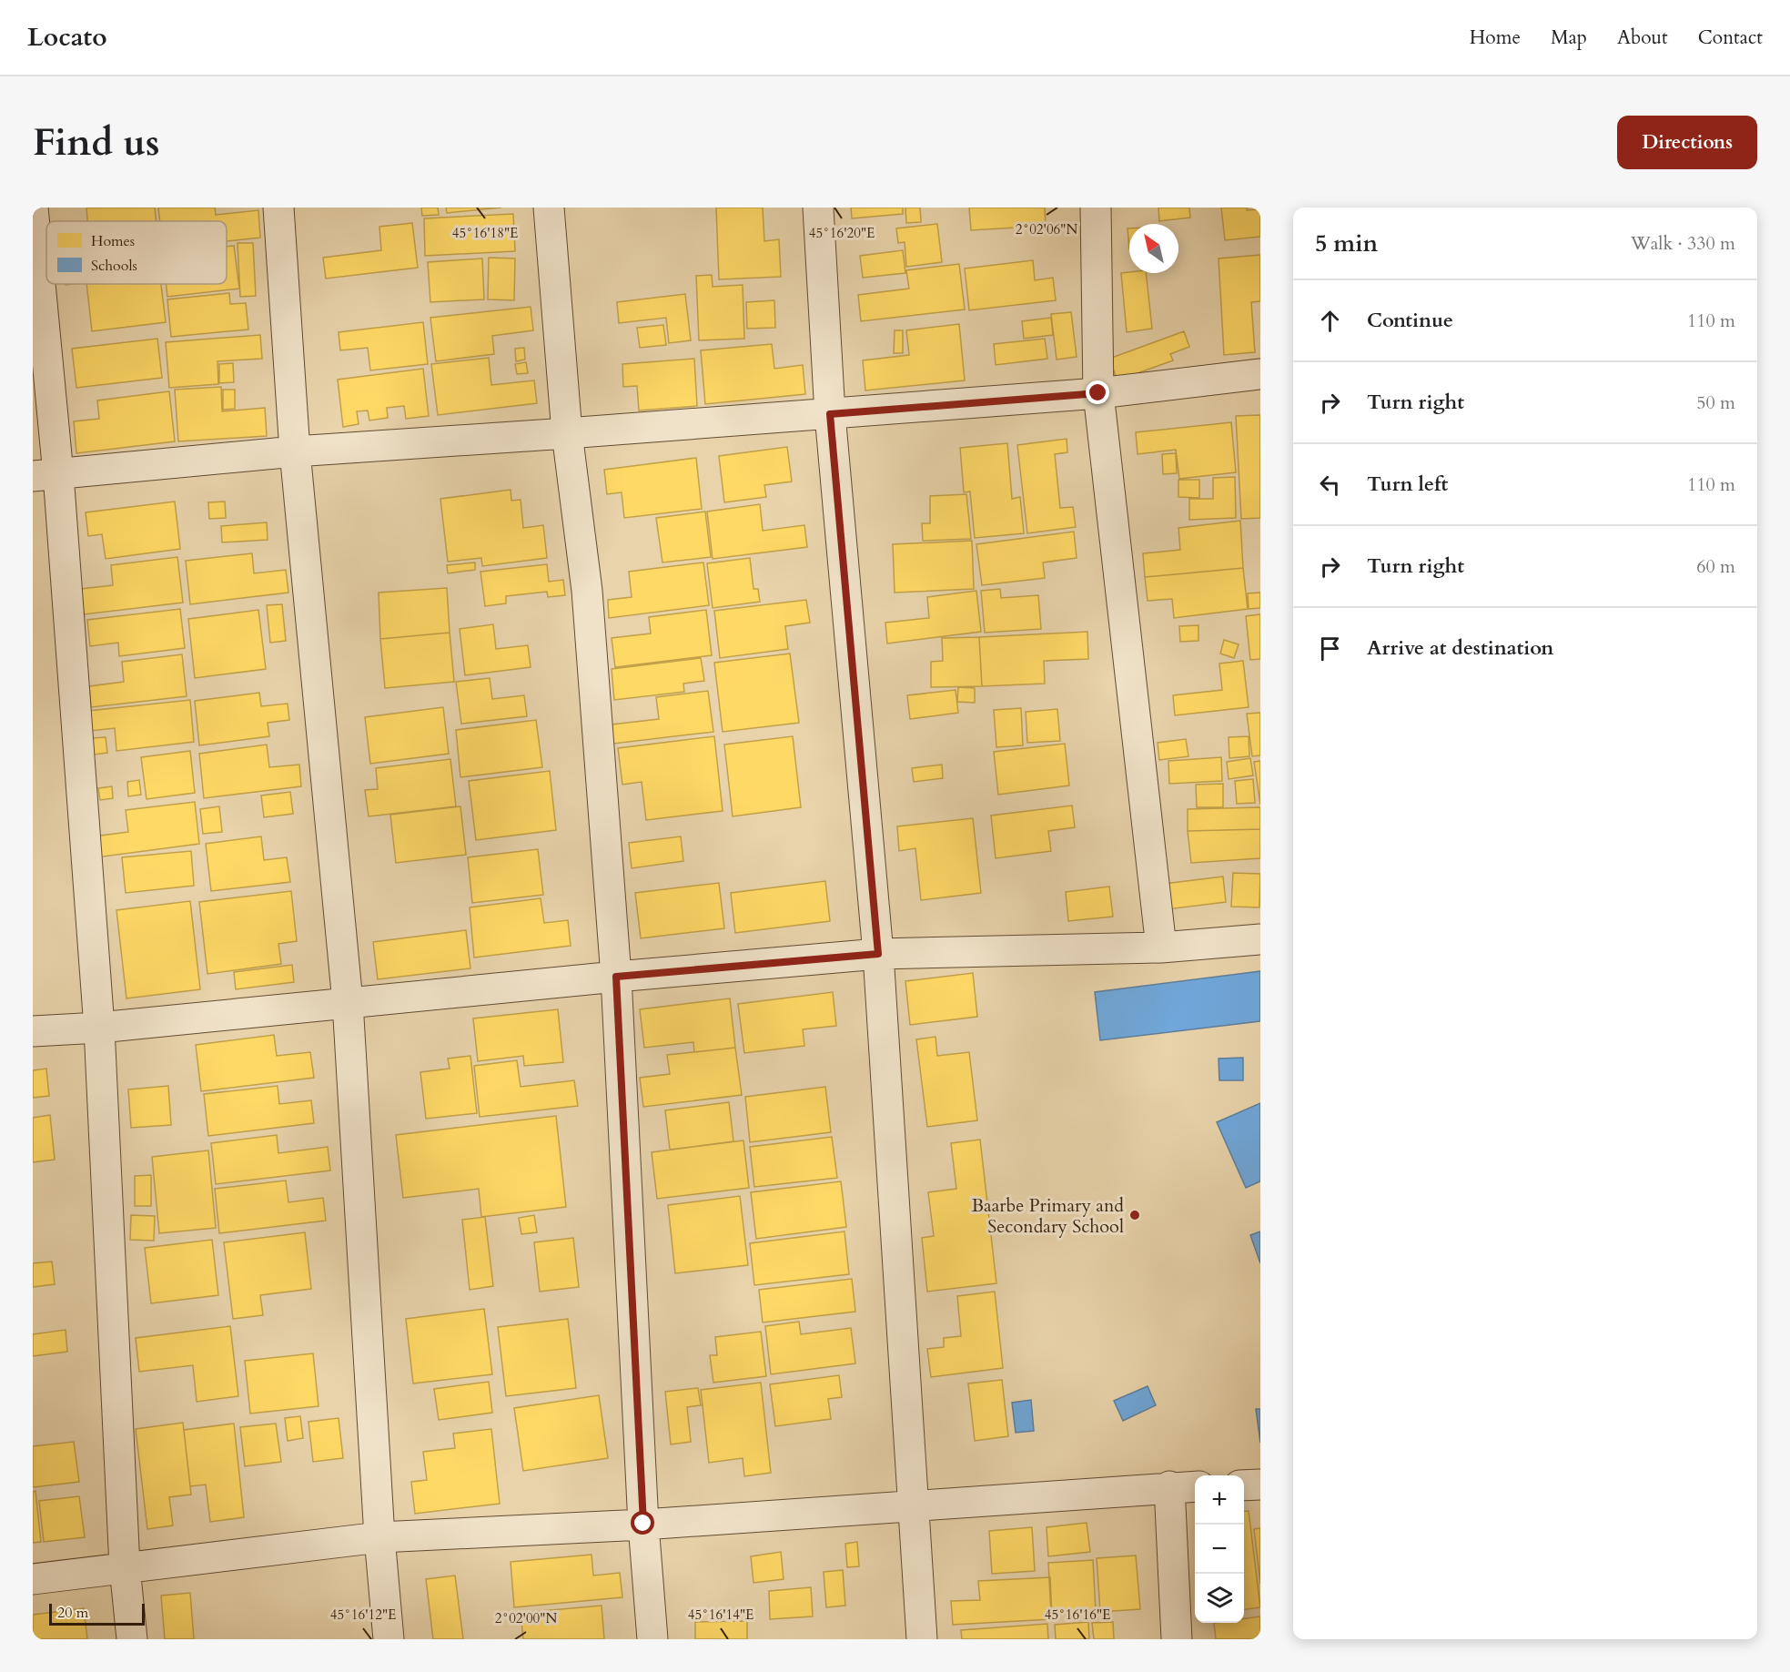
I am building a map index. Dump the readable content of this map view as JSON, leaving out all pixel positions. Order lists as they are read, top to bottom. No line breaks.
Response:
{"places":["Baarbe Primary and Secondary School"],"legend":["Homes","Schools"],"scale_bar":"20 m","north":"top left","page":{"header":"Locato","nav":["Home","Map","About","Contact"],"buttons":"Directions","title":"Find us","heading":["5 min","Walk · 330 m"],"list":[["Continue","110 m"],["Turn right","50 m"],["Turn left","110 m"],["Turn right","60 m"],"Arrive at destination"],"map_buttons":["+","−"],"scale":"20 m"},"coordinates":["2°02'06\"N","45°16'18\"E","45°16'20\"E","45°16'12\"E","45°16'14\"E","45°16'16\"E","2°02'00\"N"]}
